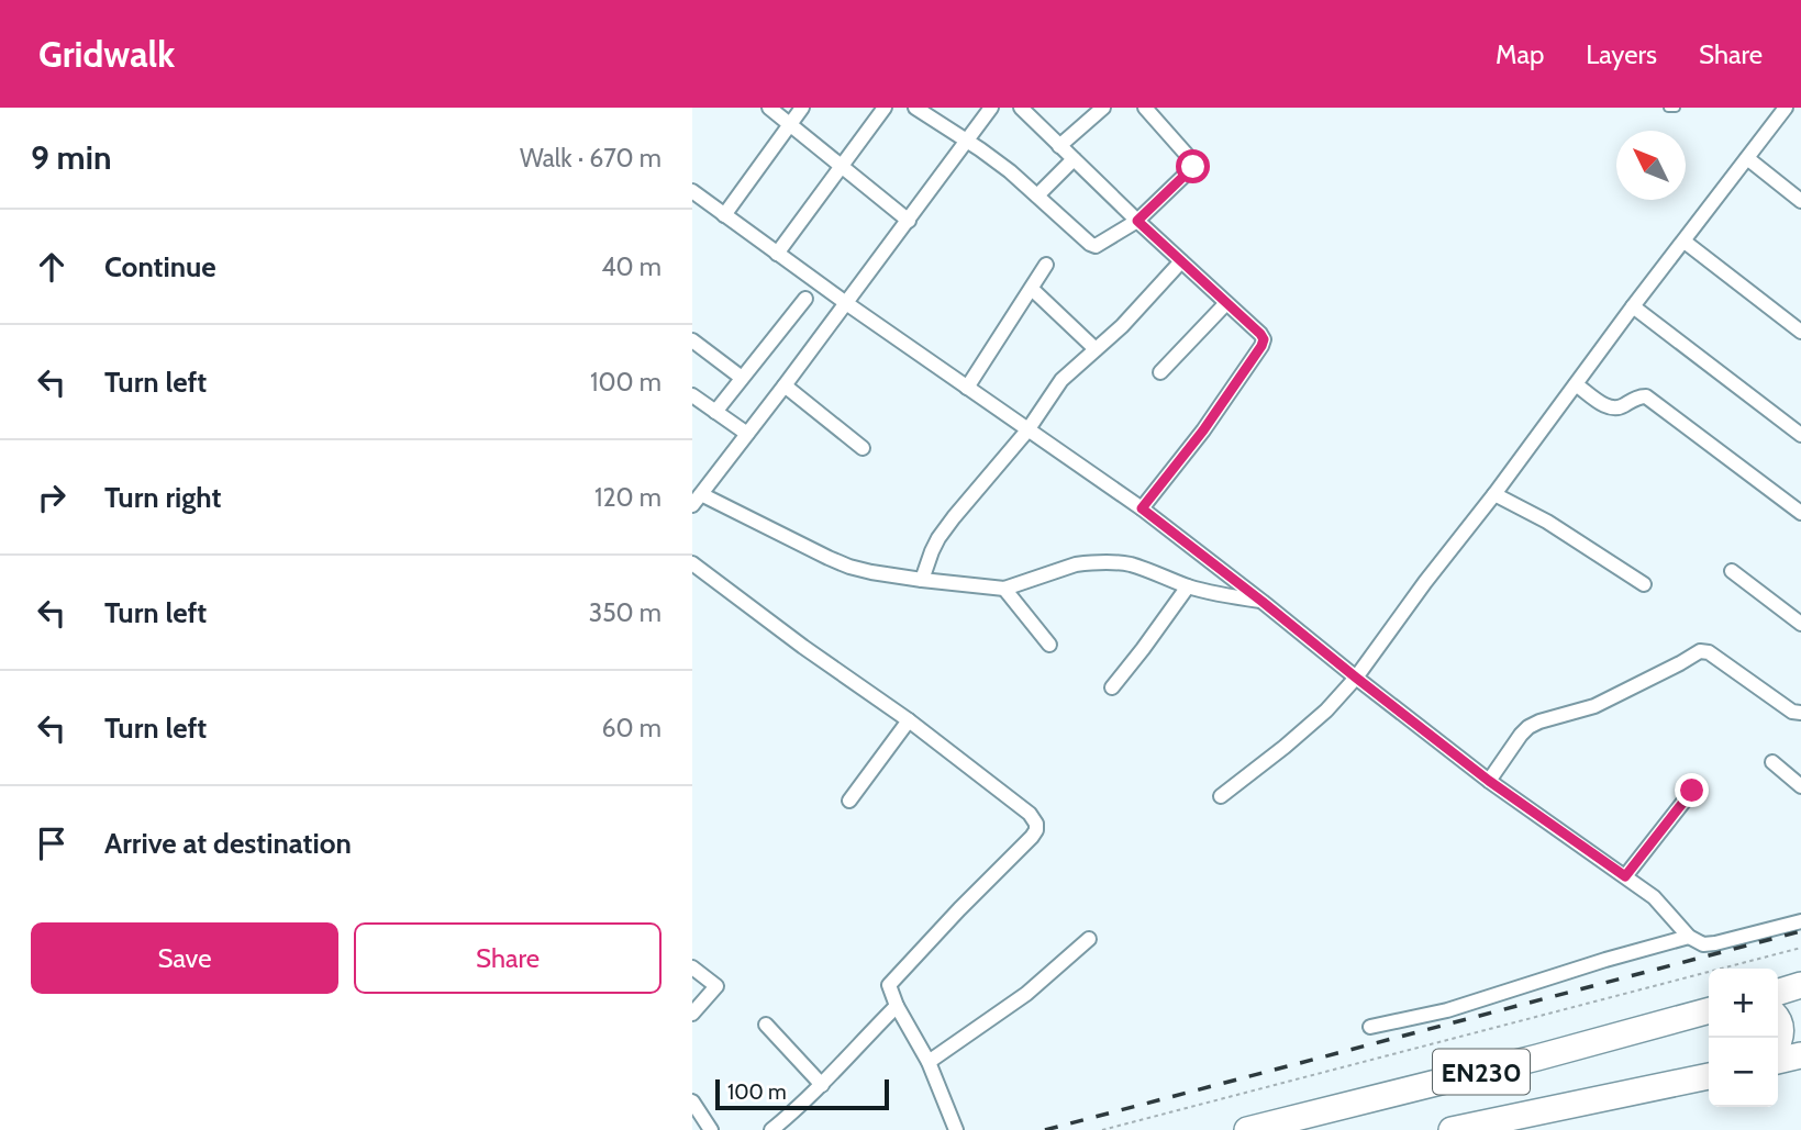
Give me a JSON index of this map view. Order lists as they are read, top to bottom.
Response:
{
  "streets": {
    "highway": ["EN230"]
  },
  "scale_bar": "100 m",
  "north": "top left",
  "page": {
    "header": "Gridwalk",
    "nav": ["Map", "Layers", "Share"],
    "heading": ["9 min", "Walk · 670 m"],
    "list": [
      ["Continue", "40 m"],
      ["Turn left", "100 m"],
      ["Turn right", "120 m"],
      ["Turn left", "350 m"],
      ["Turn left", "60 m"],
      "Arrive at destination"
    ],
    "buttons": ["Save", "Share"],
    "map_buttons": ["+", "−"],
    "scale": "100 m"
  }
}
